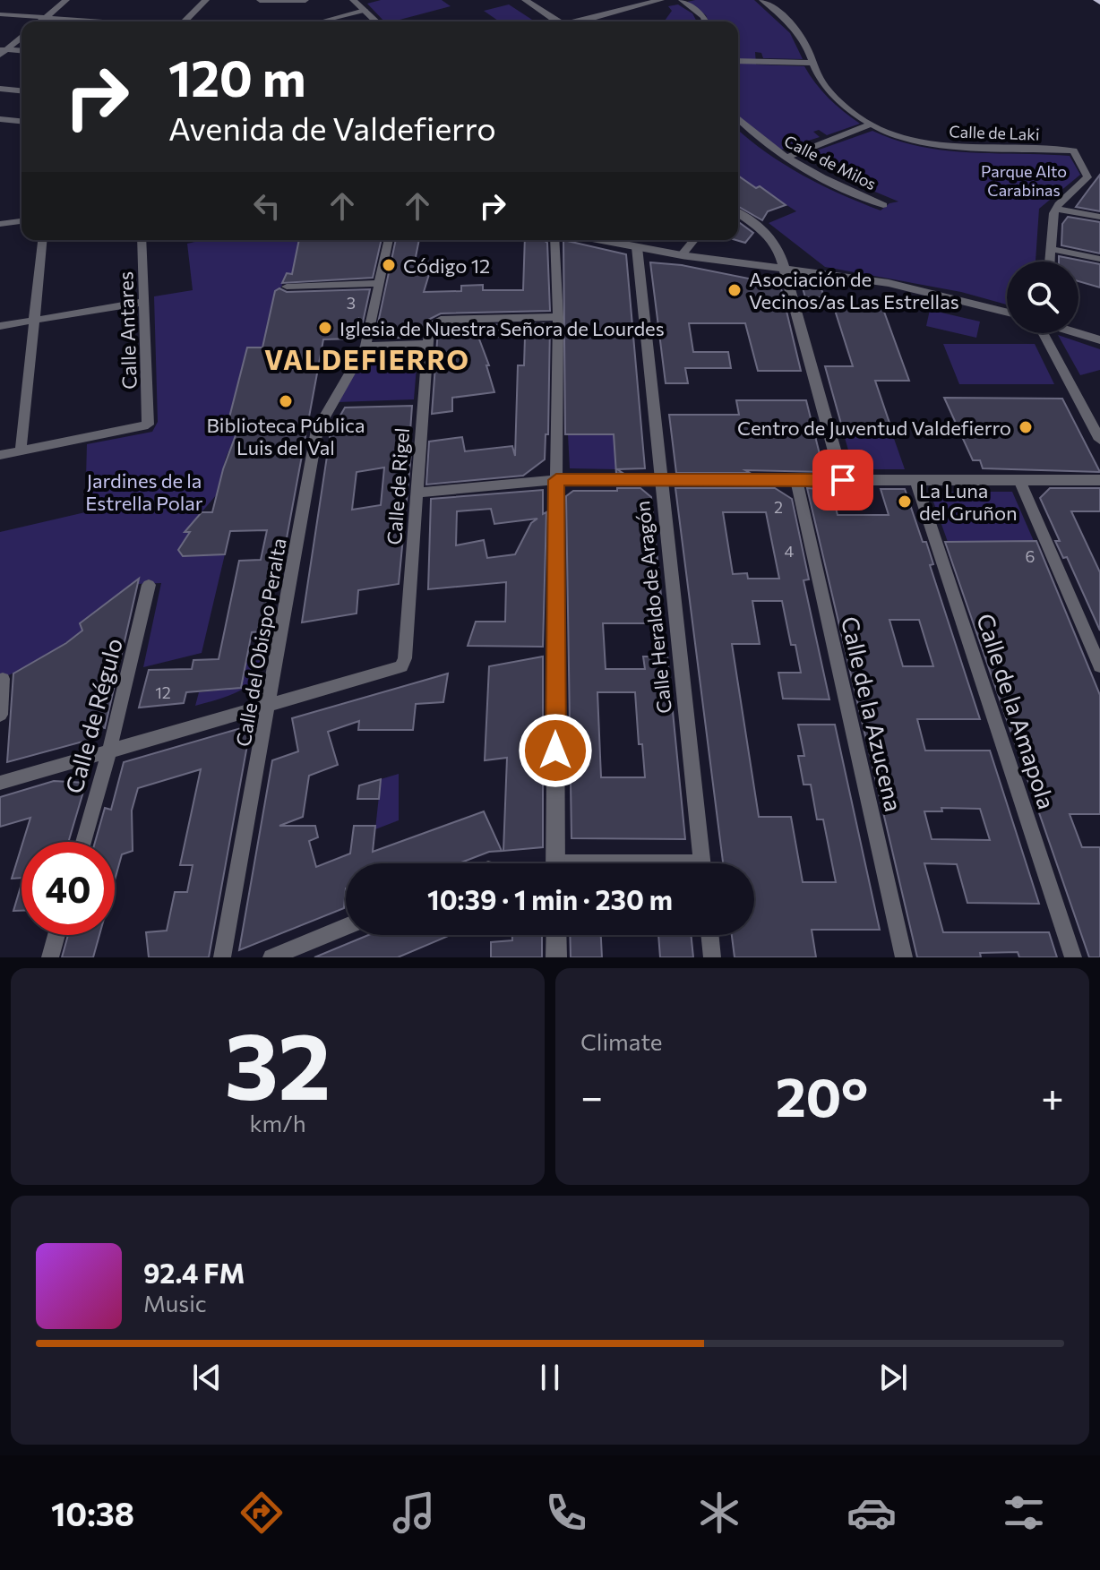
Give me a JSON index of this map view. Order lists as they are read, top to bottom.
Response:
{
  "streets": {
    "street": [
      "Calle de Laki",
      "Calle de Milos",
      "Calle Antares",
      "Calle de Rigel",
      "Calle Heraldo de Aragón",
      "Calle del Obispo Peralta",
      "Calle de la Amapola",
      "Calle de la Azucena",
      "Calle de Régulo"
    ]
  },
  "crossings": [
    ["Calle de Rigel", "Calle del Obispo Peralta"]
  ],
  "districts": ["VALDEFIERRO"],
  "parks": ["Parque Alto Carabinas", "Jardines de la Estrella Polar"],
  "places": [
    "Código 12",
    "Asociación de Vecinos/as Las Estrellas",
    "Iglesia de Nuestra Señora de Lourdes",
    "Biblioteca Pública Luis del Val",
    "Centro de Juventud Valdefierro",
    "La Luna del Gruñon"
  ],
  "house_numbers": [
    "3",
    "2",
    "4",
    "6",
    "12"
  ],
  "page": {
    "turn": ["120 m", "Avenida de Valdefierro"],
    "limit": "40",
    "trip": "10:39 · 1 min · 230 m",
    "tile": [
      ["32", "km/h"],
      "Climate"
    ],
    "heat": ["−", "20°", "+"],
    "song": ["92.4 FM", "Music"],
    "tabs": "10:38"
  }
}
